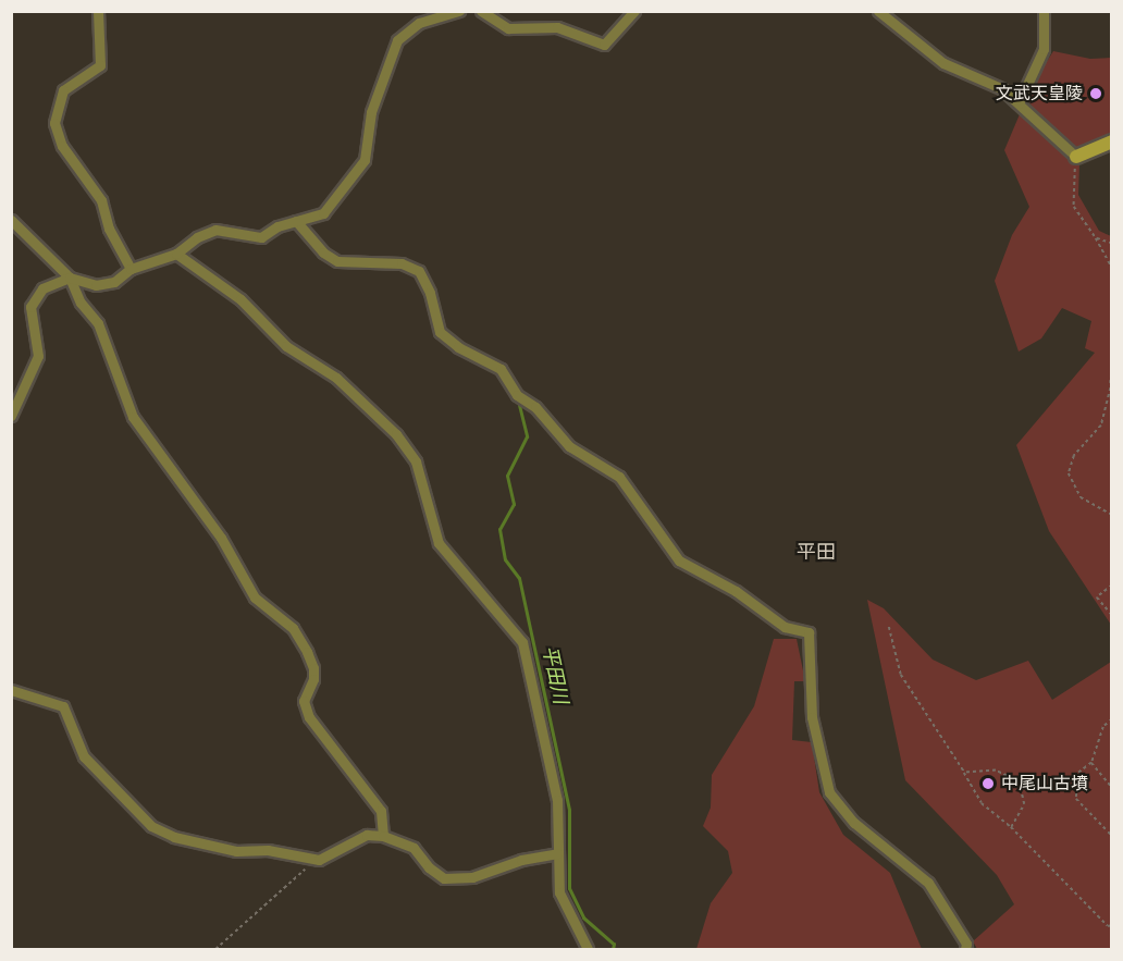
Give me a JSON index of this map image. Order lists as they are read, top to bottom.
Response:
{
  "districts": ["平田"],
  "water": ["平田川"],
  "places": ["文武天皇陵", "中尾山古墳"]
}
